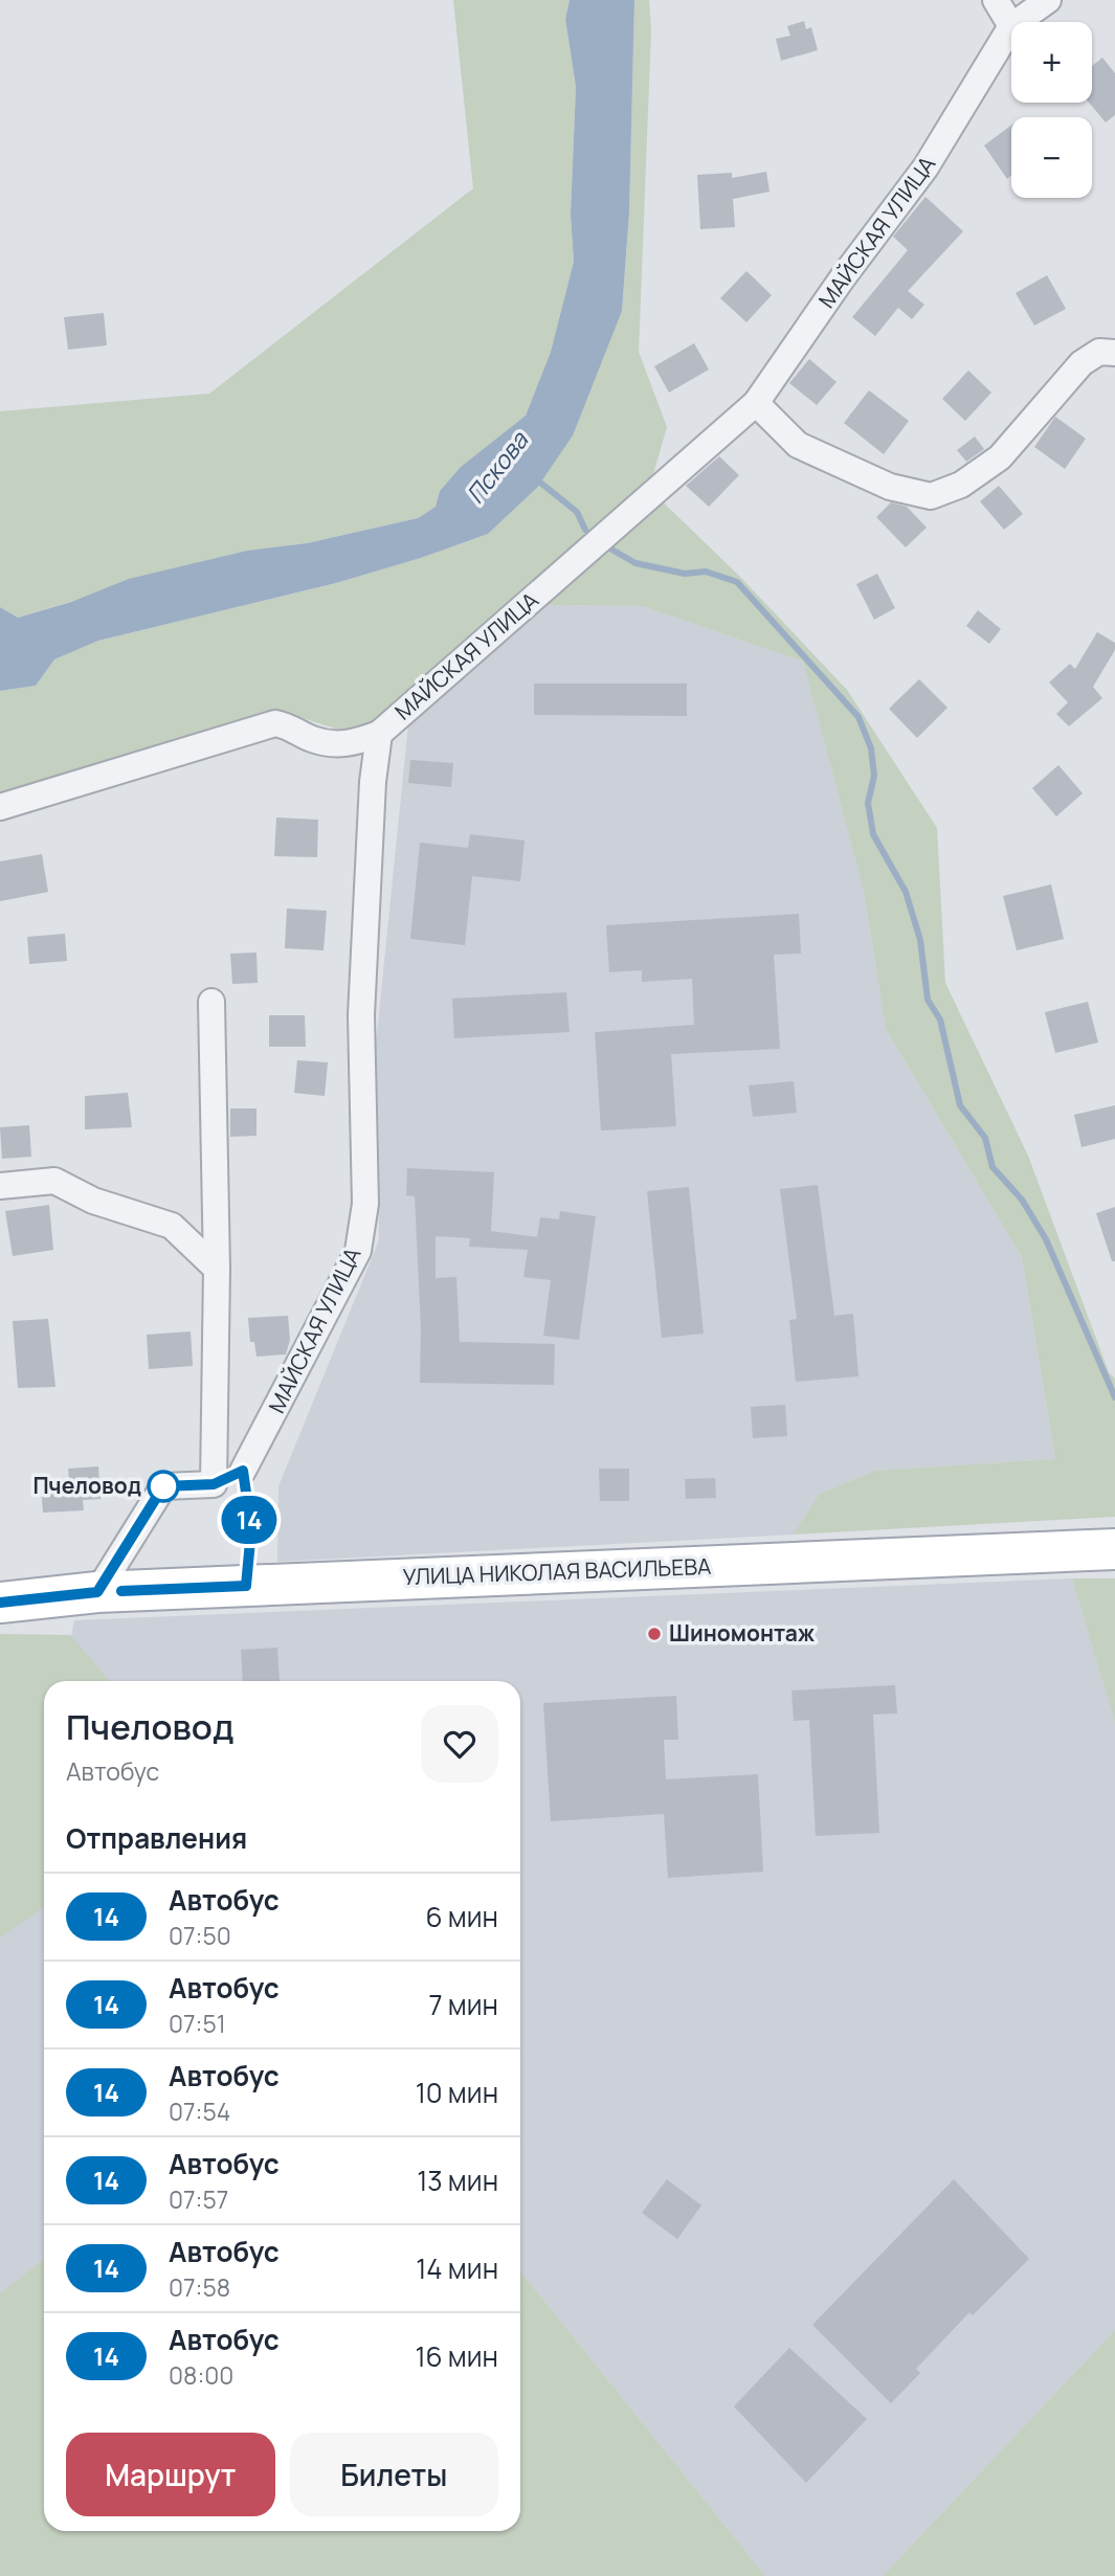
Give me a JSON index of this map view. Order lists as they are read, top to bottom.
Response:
{
  "streets": {
    "main road": ["УЛИЦА НИКОЛАЯ ВАСИЛЬЕВА"],
    "street": ["МАЙСКАЯ УЛИЦА"]
  },
  "water": ["Пскова"],
  "places": ["Пчеловод", "Шиномонтаж"],
  "lines": ["bus line 14"],
  "page": {
    "on_map": "14",
    "map_buttons": ["+", "−"],
    "heading": [
      ["Пчеловод", "Автобус"],
      "Отправления"
    ],
    "list": [
      {
        "mark": "14",
        "name": "Автобус",
        "note": "07:50",
        "value": "6 мин"
      },
      {
        "mark": "14",
        "name": "Автобус",
        "note": "07:51",
        "value": "7 мин"
      },
      {
        "mark": "14",
        "name": "Автобус",
        "note": "07:54",
        "value": "10 мин"
      },
      {
        "mark": "14",
        "name": "Автобус",
        "note": "07:57",
        "value": "13 мин"
      },
      {
        "mark": "14",
        "name": "Автобус",
        "note": "07:58",
        "value": "14 мин"
      },
      {
        "mark": "14",
        "name": "Автобус",
        "note": "08:00",
        "value": "16 мин"
      }
    ],
    "buttons": ["Маршрут", "Билеты"]
  }
}
